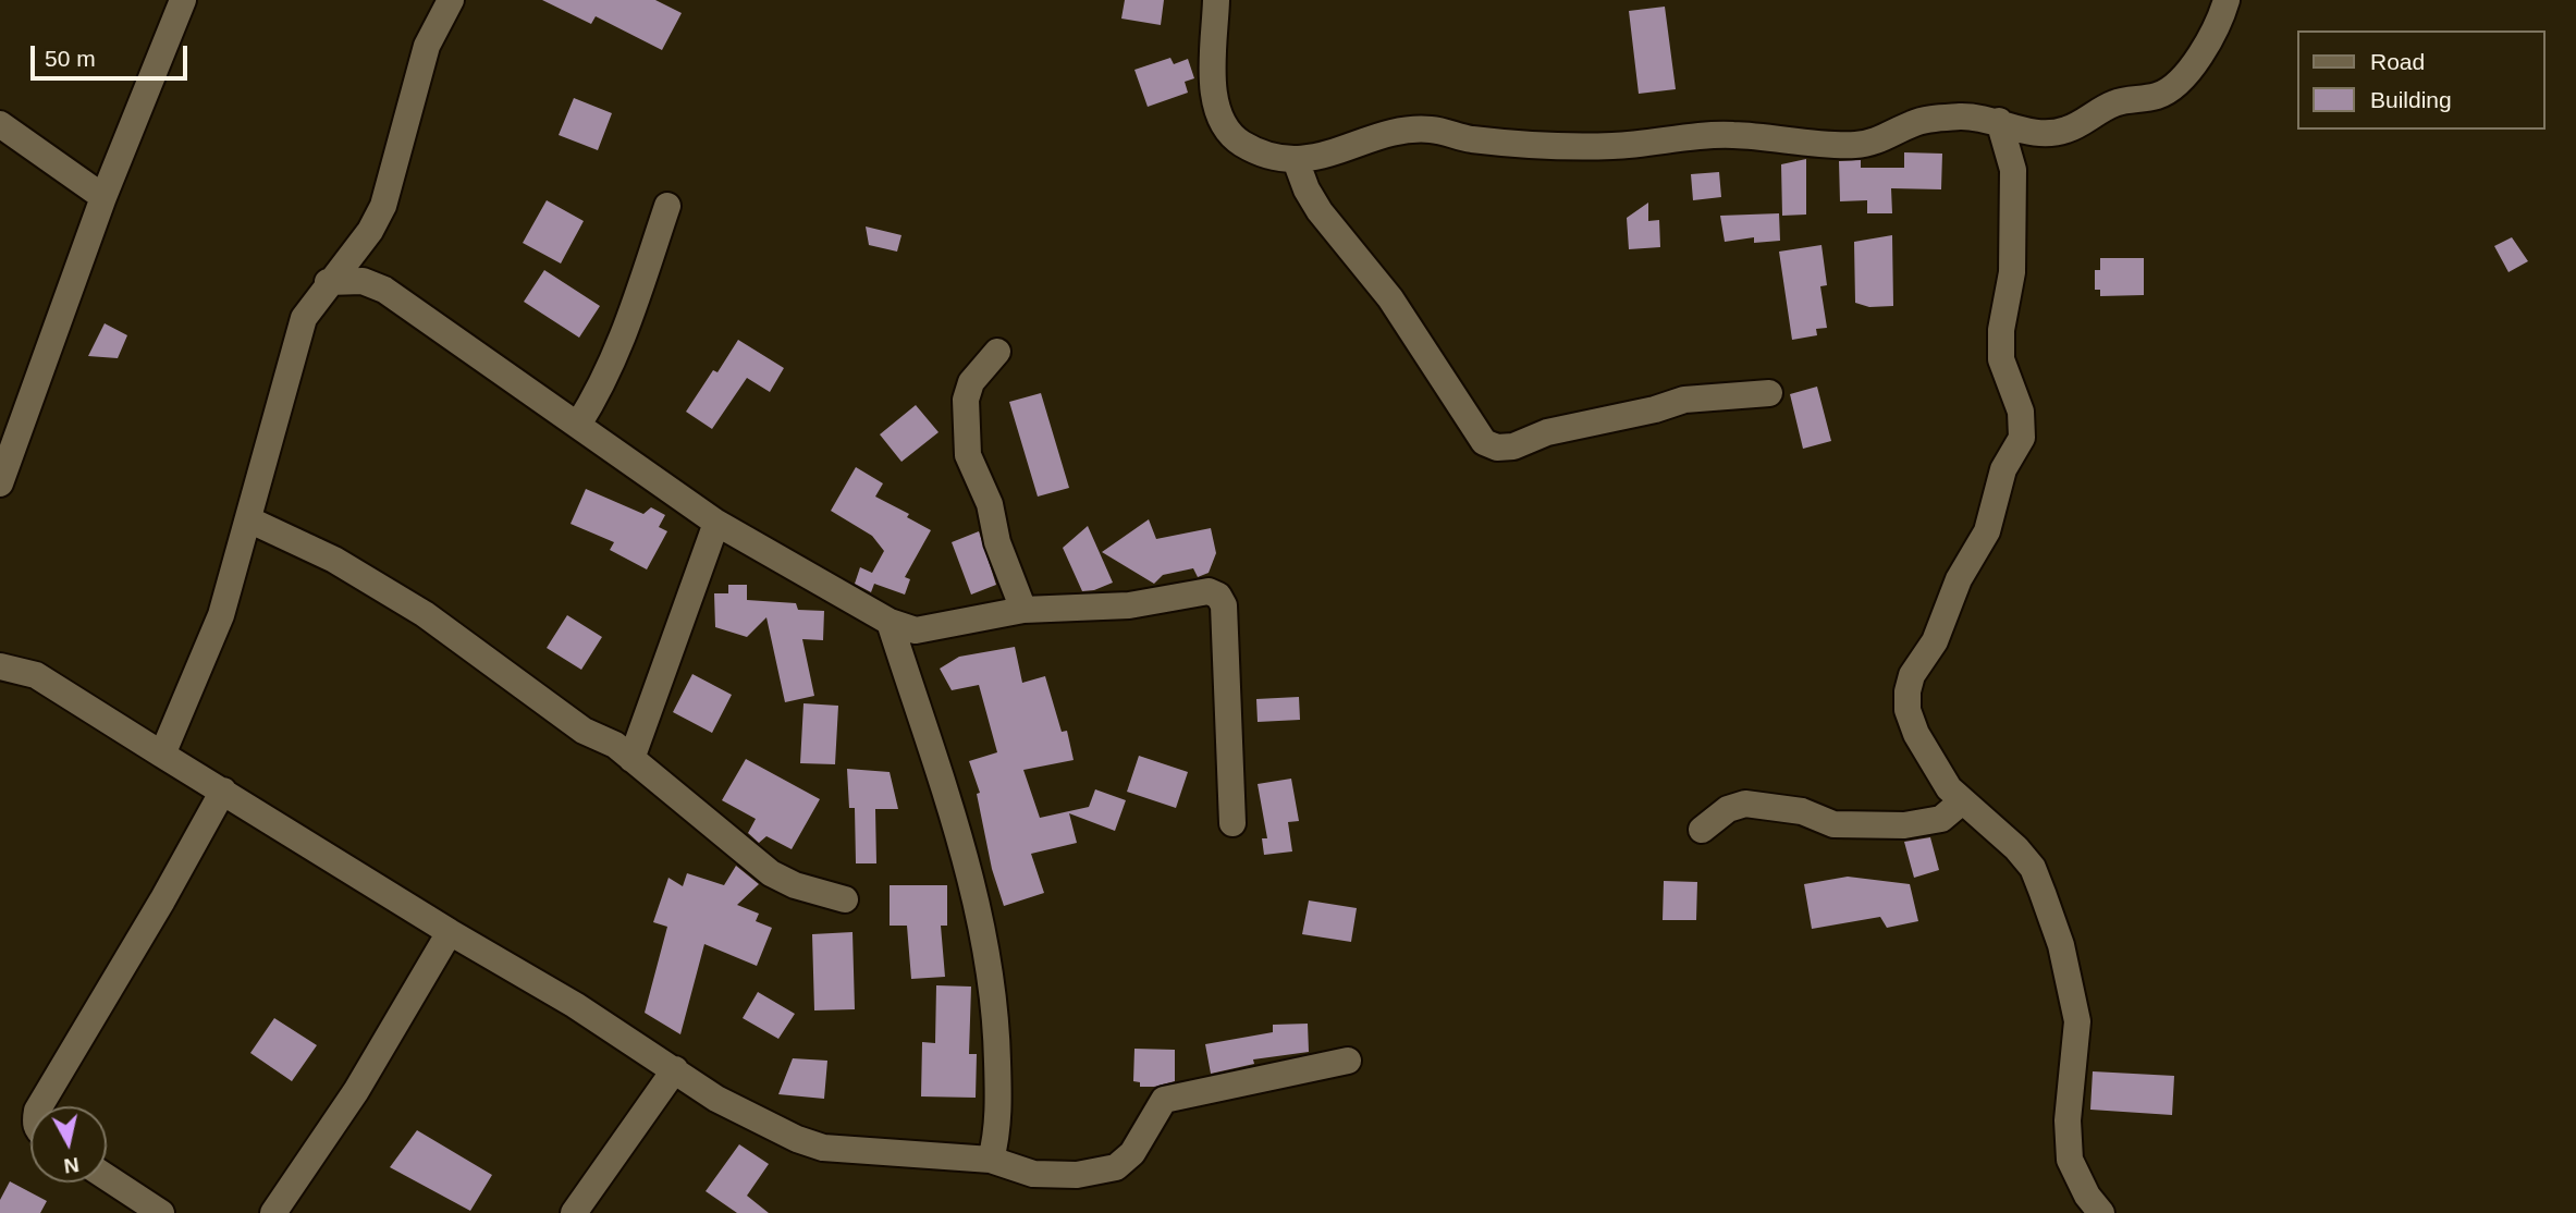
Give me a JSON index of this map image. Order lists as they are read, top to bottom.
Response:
{
  "legend": ["Road", "Building"],
  "scale_bar": "50 m",
  "north": "bottom"
}
